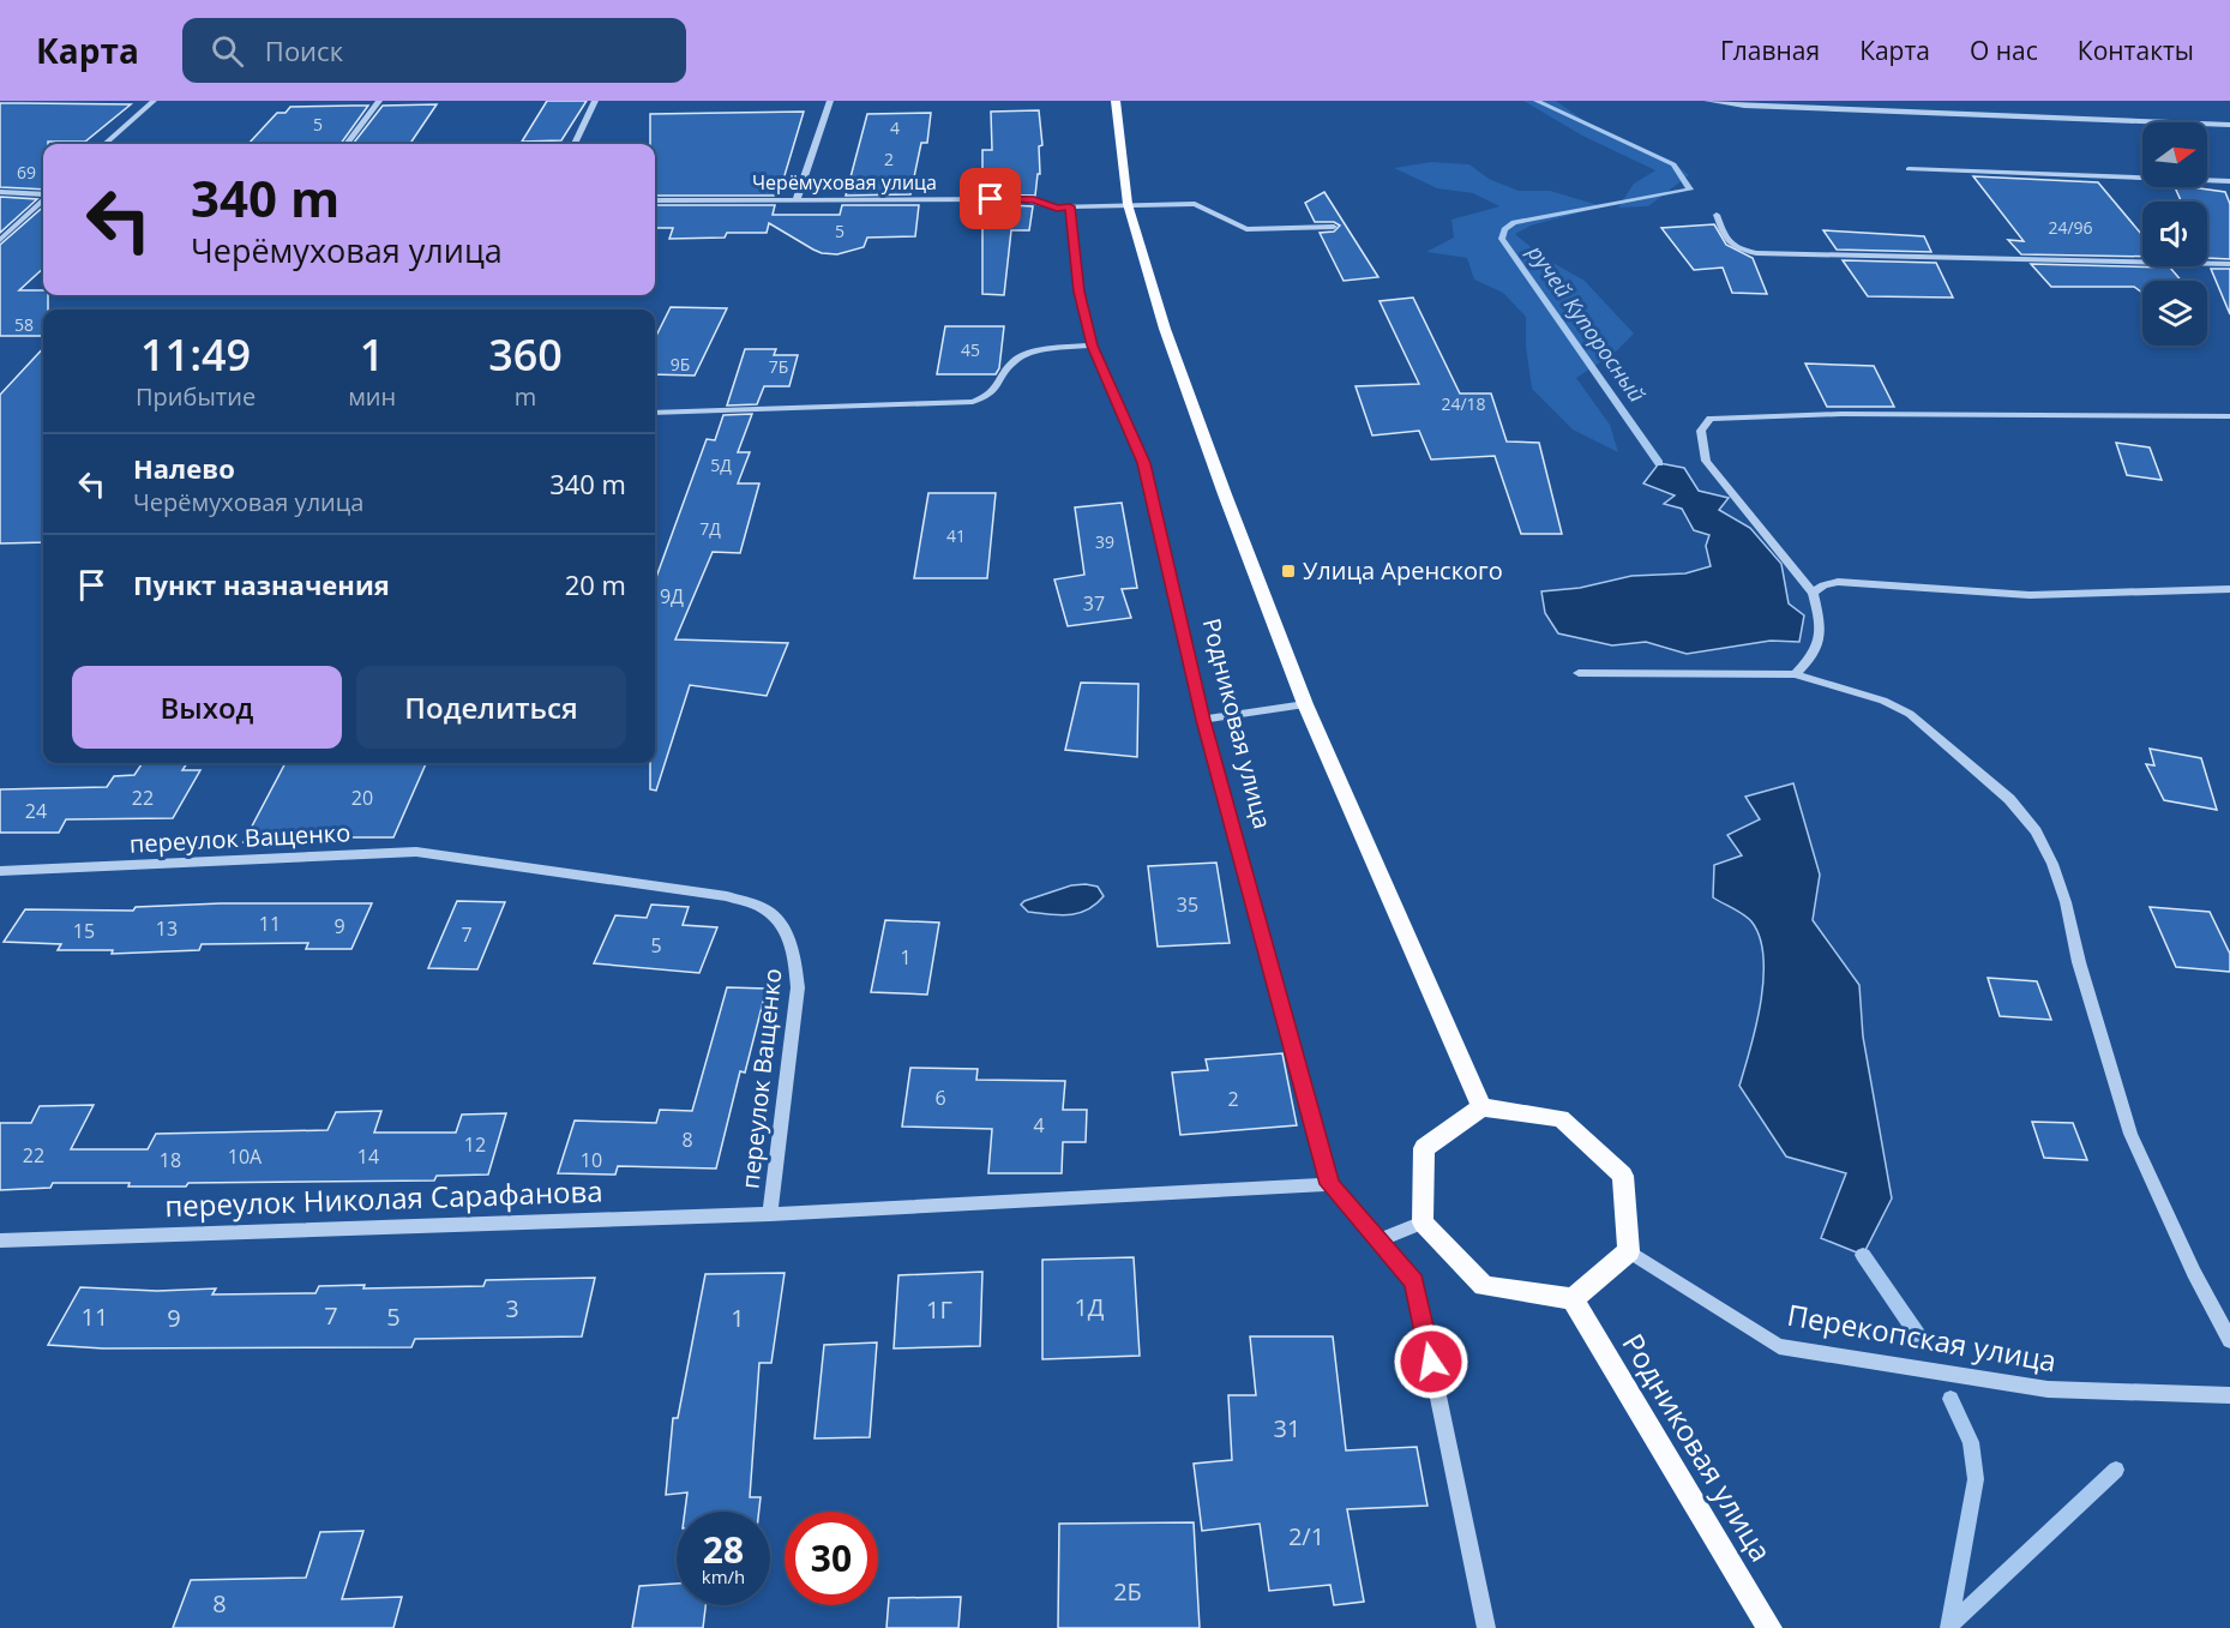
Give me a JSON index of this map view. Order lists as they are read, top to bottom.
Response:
{
  "streets": {
    "main road": ["Родниковая улица"],
    "street": [
      "Черёмуховая улица",
      "переулок Ващенко",
      "переулок Николая Сарафанова",
      "Перекопская улица"
    ]
  },
  "crossings": [
    ["Черёмуховая улица", "Родниковая улица"],
    ["Родниковая улица", "переулок Ващенко"],
    ["Родниковая улица", "Перекопская улица"],
    ["переулок Ващенко", "переулок Николая Сарафанова"]
  ],
  "water": ["ручей Купоросный"],
  "places": {
    "transit": ["Улица Аренского"]
  },
  "house_numbers": [
    "5",
    "4",
    "2",
    "69",
    "24/96",
    "5",
    "58",
    "45",
    "9Б",
    "7Б",
    "24/18",
    "5Д",
    "7Д",
    "41",
    "39",
    "9Д",
    "37",
    "22",
    "20",
    "24",
    "35",
    "11",
    "9",
    "13",
    "15",
    "7",
    "5",
    "1",
    "6",
    "2",
    "4",
    "8",
    "12",
    "22",
    "10А",
    "14",
    "18",
    "10",
    "1Д",
    "3",
    "1Г",
    "7",
    "11",
    "5",
    "9",
    "1",
    "31",
    "2/1",
    "2Б",
    "8"
  ],
  "north": "right",
  "page": {
    "header": "Карта",
    "search": "Поиск",
    "nav": [
      "Главная",
      "Карта",
      "О нас",
      "Контакты"
    ],
    "turn": ["340 m", "Черёмуховая улица"],
    "eta": [
      "11:49",
      "Прибытие",
      "1",
      "мин",
      "360",
      "m"
    ],
    "list": [
      {
        "name": "Налево",
        "note": "Черёмуховая улица",
        "value": "340 m"
      },
      {
        "name": "Пункт назначения",
        "value": "20 m"
      }
    ],
    "buttons": ["Выход", "Поделиться"],
    "speed": "28 km/h",
    "limit": "30"
  }
}
